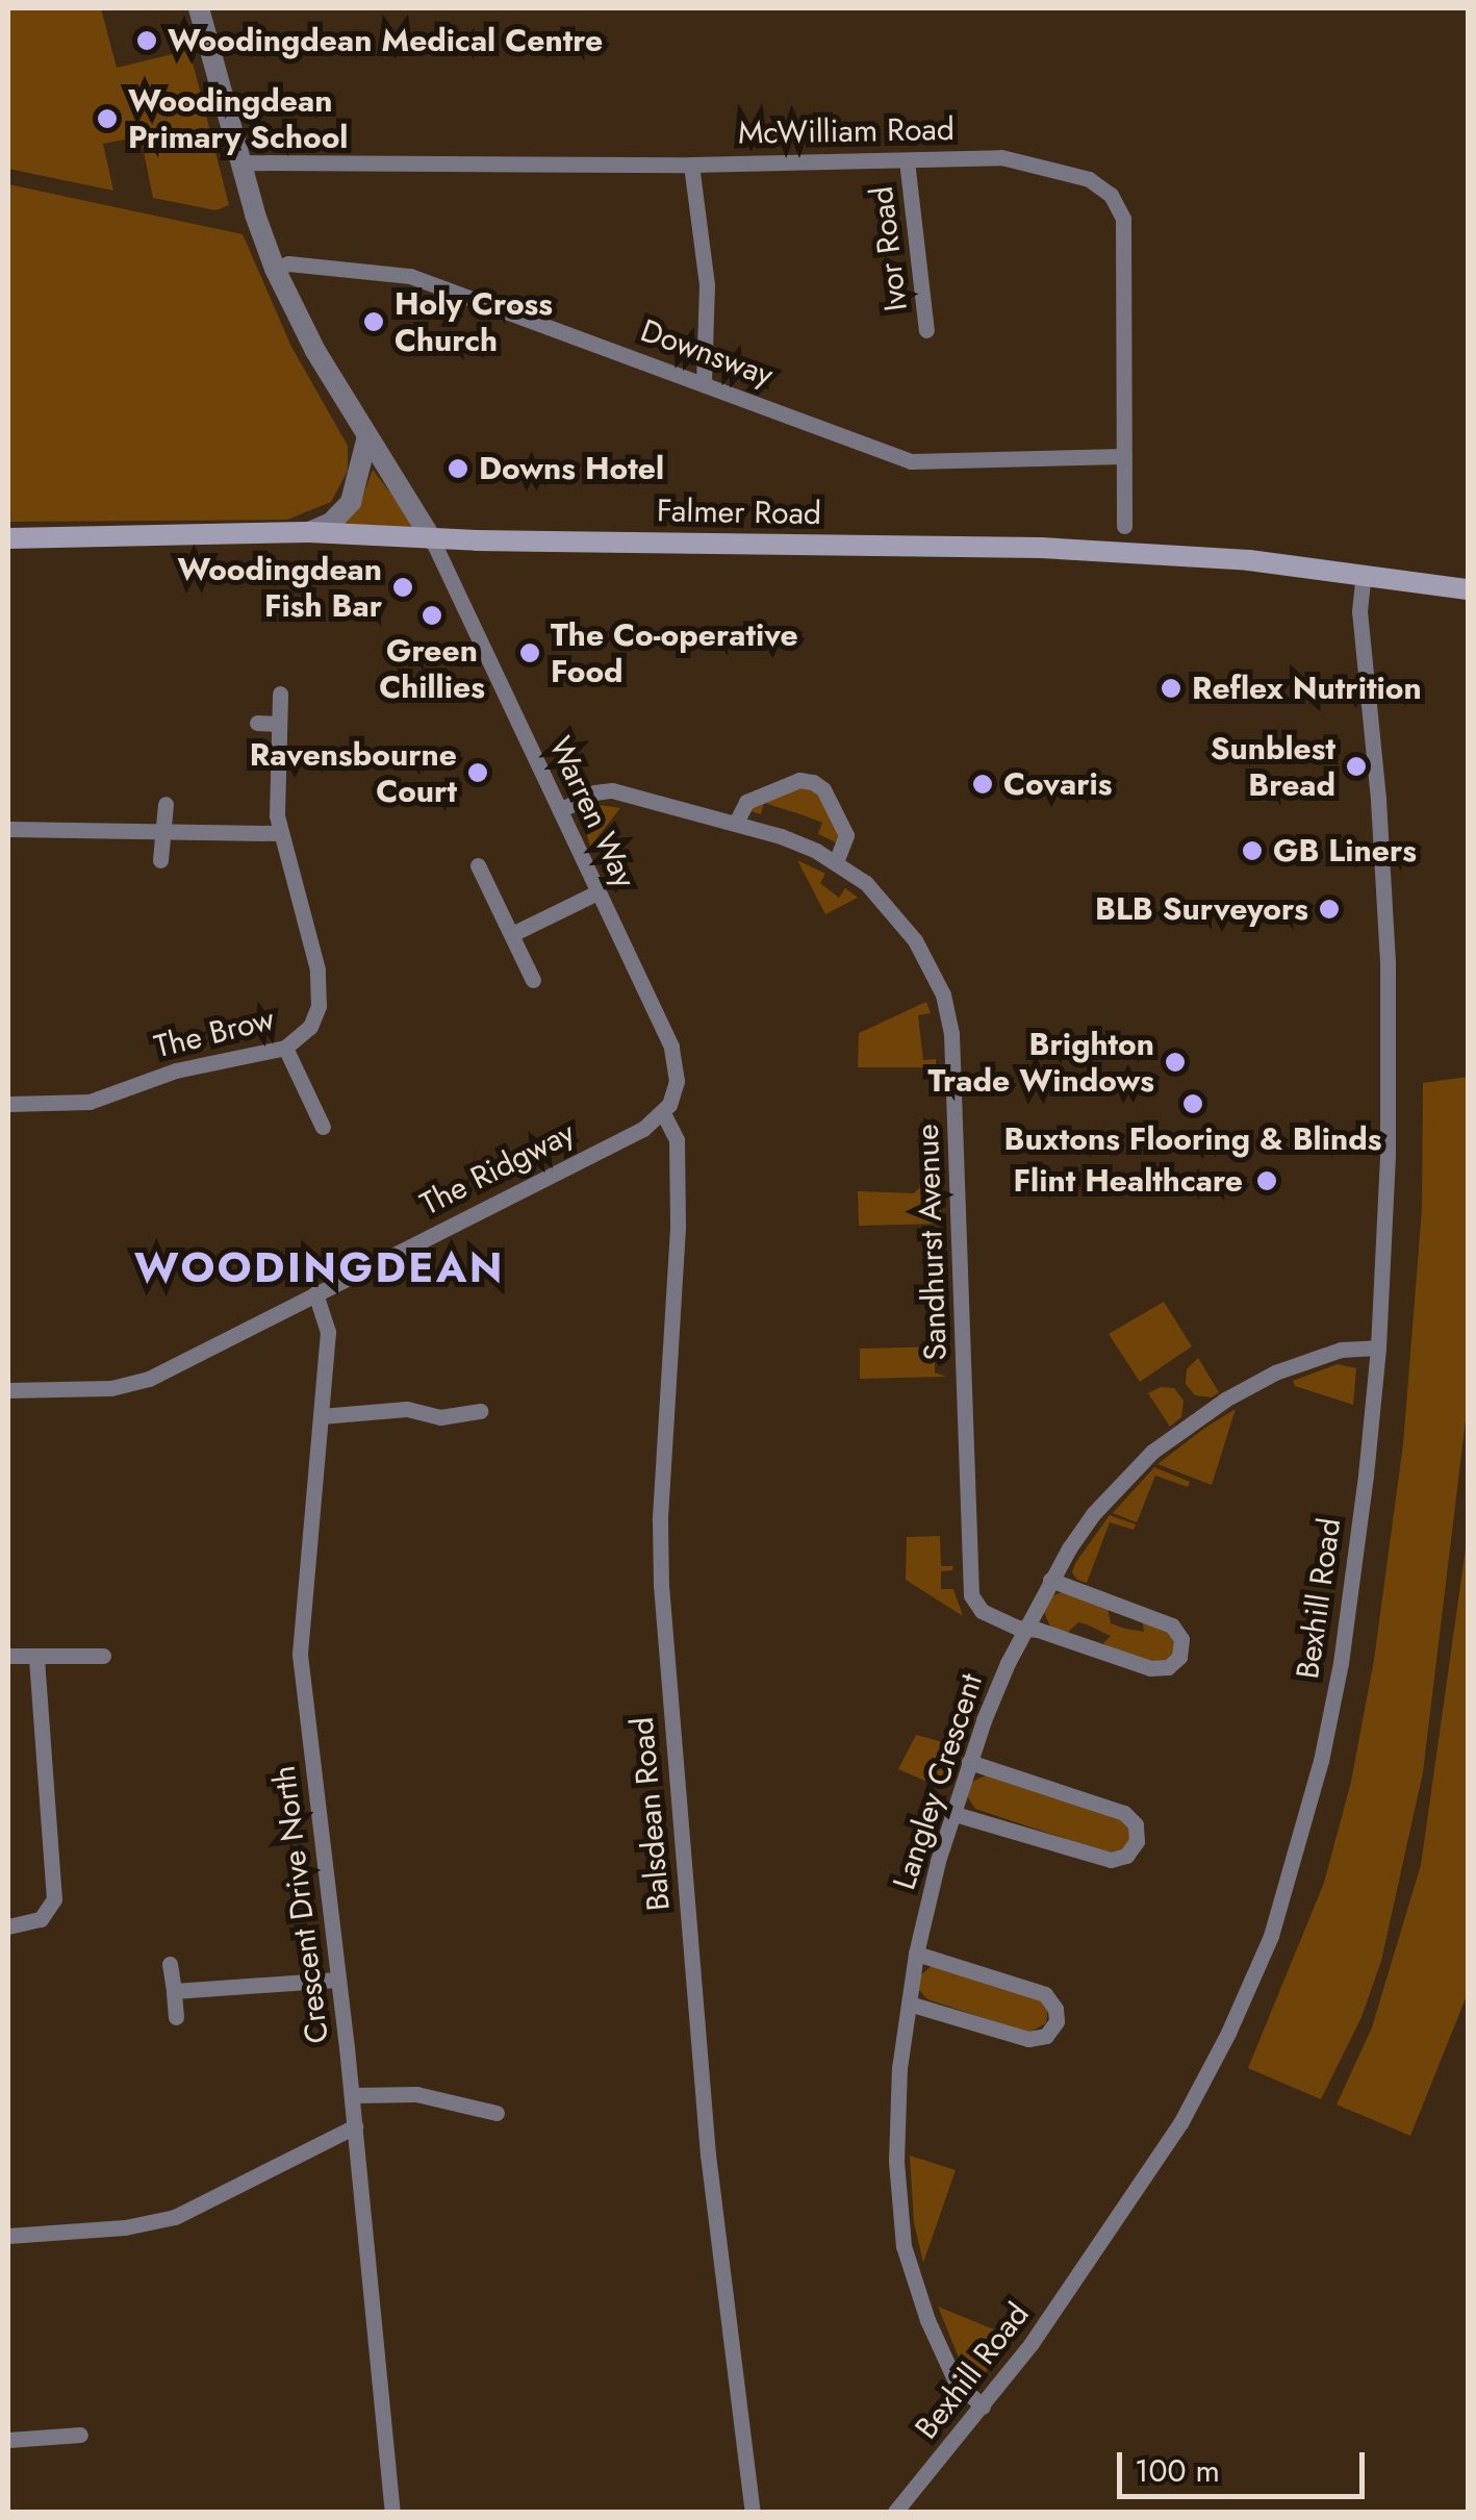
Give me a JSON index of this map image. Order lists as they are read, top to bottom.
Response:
{
  "streets": {
    "main road": ["Falmer Road"],
    "street": [
      "McWilliam Road",
      "Ivor Road",
      "Downsway",
      "Warren Way",
      "The Brow",
      "The Ridgway",
      "Sandhurst Avenue",
      "Bexhill Road",
      "Langley Crescent",
      "Balsdean Road",
      "Crescent Drive North"
    ]
  },
  "crossings": [
    ["McWilliam Road", "Ivor Road"],
    ["McWilliam Road", "Downsway"],
    ["Falmer Road", "Warren Way"],
    ["Falmer Road", "Bexhill Road"],
    ["Warren Way", "The Ridgway"],
    ["Warren Way", "Sandhurst Avenue"],
    ["Warren Way", "Balsdean Road"],
    ["The Ridgway", "Balsdean Road"],
    ["The Ridgway", "Crescent Drive North"],
    ["Sandhurst Avenue", "Langley Crescent"],
    ["Bexhill Road", "Langley Crescent"]
  ],
  "districts": ["WOODINGDEAN"],
  "places": [
    "Woodingdean Medical Centre",
    "Woodingdean Primary School",
    "Holy Cross Church",
    "Downs Hotel",
    "Woodingdean Fish Bar",
    "Green Chillies",
    "The Co-operative Food",
    "Reflex Nutrition",
    "Sunblest Bread",
    "Ravensbourne Court",
    "Covaris",
    "GB Liners",
    "BLB Surveyors",
    "Brighton Trade Windows",
    "Buxtons Flooring & Blinds",
    "Flint Healthcare"
  ],
  "scale_bar": "100 m"
}
